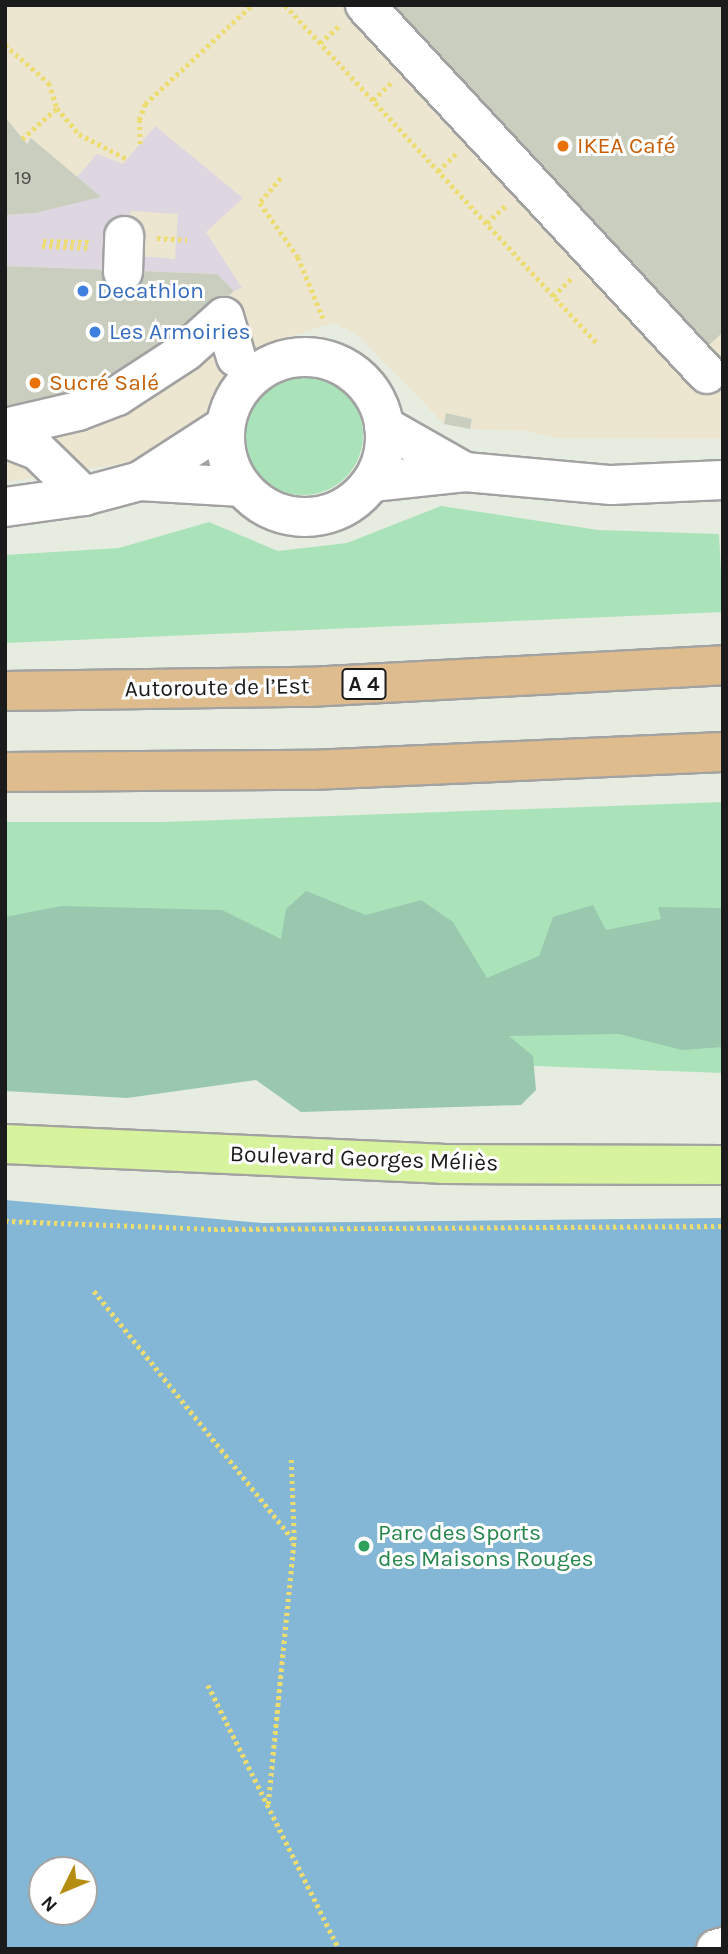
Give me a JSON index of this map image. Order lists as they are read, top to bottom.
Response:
{
  "streets": {
    "highway": ["A 4", "Autoroute de l’Est"],
    "main road": ["Boulevard Georges Méliès"]
  },
  "places": [
    "IKEA Café",
    "Decathlon",
    "Les Armoiries",
    "Sucré Salé",
    "Parc des Sports des Maisons Rouges"
  ],
  "house_numbers": ["19"],
  "north": "bottom left"
}
